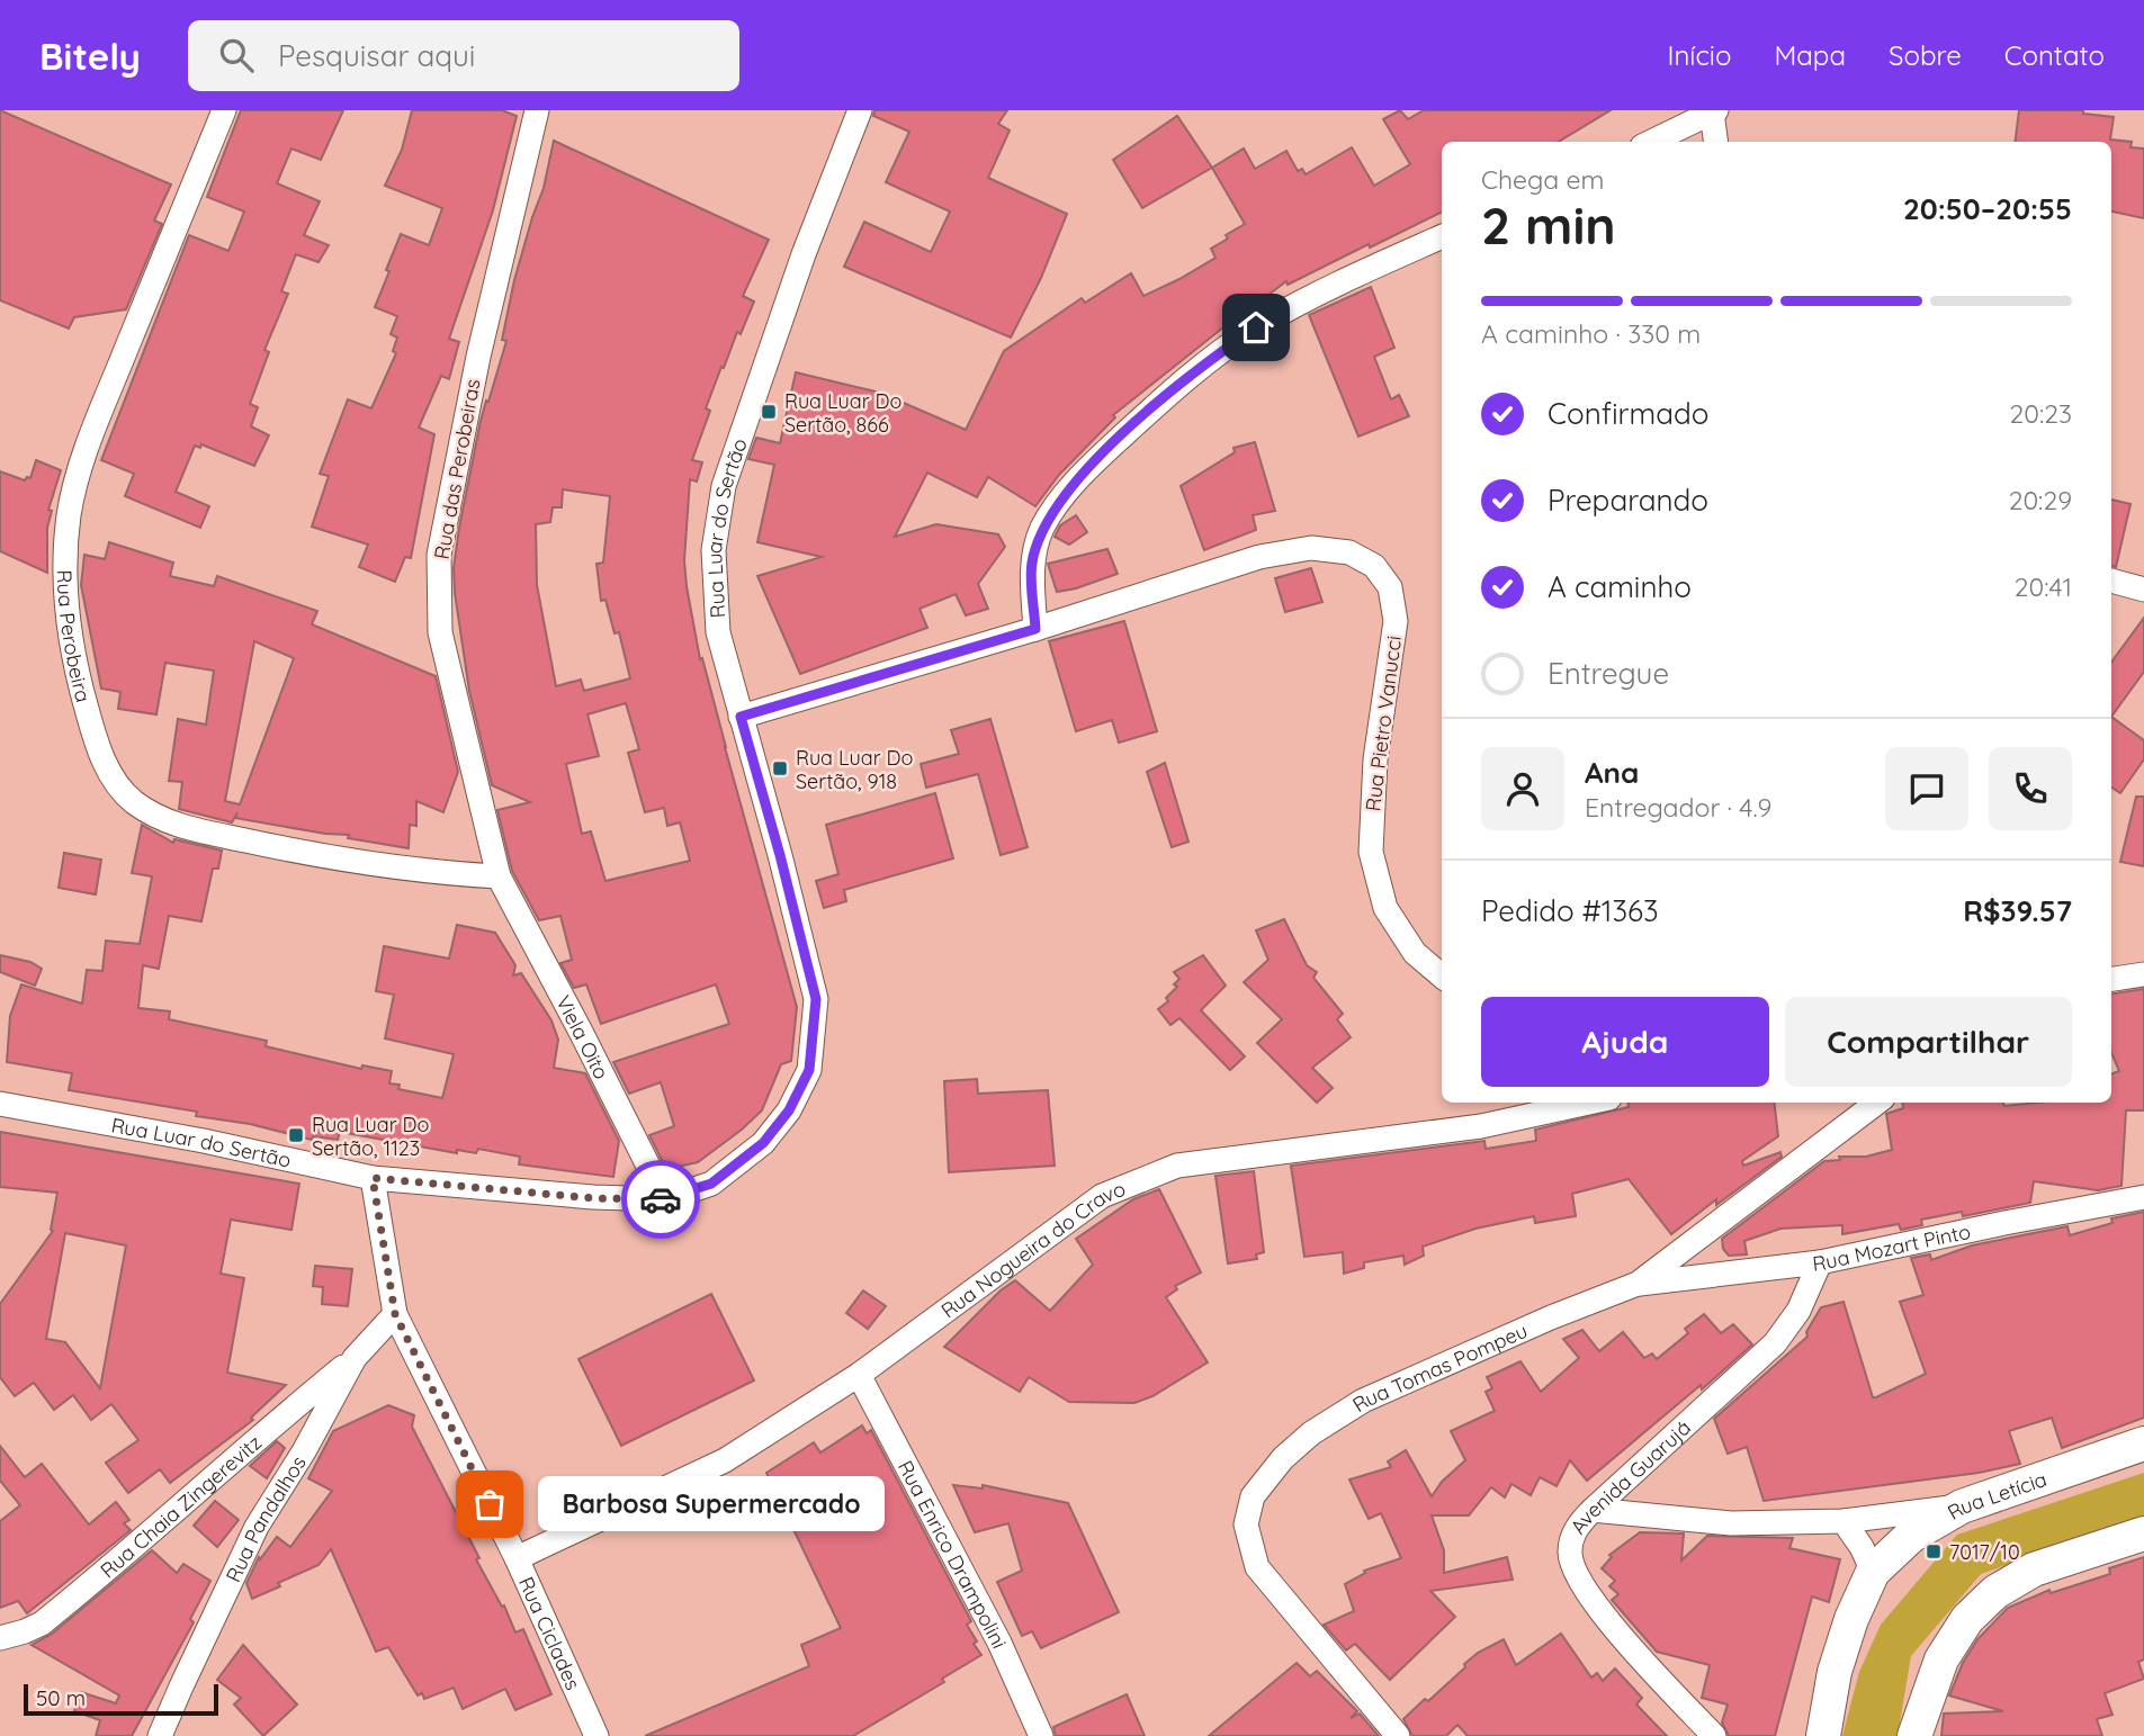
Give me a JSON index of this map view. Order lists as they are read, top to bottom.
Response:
{
  "streets": {
    "street": [
      "Rua das Perobeiras",
      "Rua Luar do Sertão",
      "Rua Perobeira",
      "Rua Pietro Vanucci",
      "Viela Oito",
      "Rua Mozart Pinto",
      "Rua Nogueira do Cravo",
      "Rua Tomas Pompeu",
      "Avenida Guarujá",
      "Rua Letícia",
      "Rua Chaia Zingerevitz",
      "Rua Pandalhos",
      "Rua Enrico Drampolini",
      "Rua Ciclades"
    ]
  },
  "crossings": [
    ["Rua das Perobeiras", "Rua Perobeira"],
    ["Rua das Perobeiras", "Viela Oito"],
    ["Rua Luar do Sertão", "Rua Pietro Vanucci"],
    ["Rua Luar do Sertão", "Viela Oito"],
    ["Rua Luar do Sertão", "Rua Ciclades"],
    ["Rua Perobeira", "Viela Oito"],
    ["Rua Mozart Pinto", "Rua Tomas Pompeu"],
    ["Rua Mozart Pinto", "Avenida Guarujá"],
    ["Rua Nogueira do Cravo", "Rua Enrico Drampolini"],
    ["Rua Nogueira do Cravo", "Rua Ciclades"],
    ["Avenida Guarujá", "Rua Letícia"],
    ["Rua Chaia Zingerevitz", "Rua Pandalhos"],
    ["Rua Pandalhos", "Rua Ciclades"]
  ],
  "places": {
    "transit": [
      "Rua Luar Do Sertão, 866",
      "Rua Luar Do Sertão, 918",
      "Rua Luar Do Sertão, 1123",
      "7017/10"
    ],
    "other": ["Barbosa Supermercado"]
  },
  "scale_bar": "50 m",
  "page": {
    "header": "Bitely",
    "search": "Pesquisar aqui",
    "nav": [
      "Início",
      "Mapa",
      "Sobre",
      "Contato"
    ],
    "heading": ["2 min", "Chega em", "20:50–20:55"],
    "panel": [
      "Ana",
      "Entregador · 4.9",
      "Pedido #1363",
      "R$39.57"
    ],
    "bar": "A caminho · 330 m",
    "list": [
      ["Confirmado", "20:23"],
      ["Preparando", "20:29"],
      ["A caminho", "20:41"],
      "Entregue"
    ],
    "buttons": ["Ajuda", "Compartilhar"],
    "bubble": "Barbosa Supermercado",
    "scale": "50 m"
  }
}
